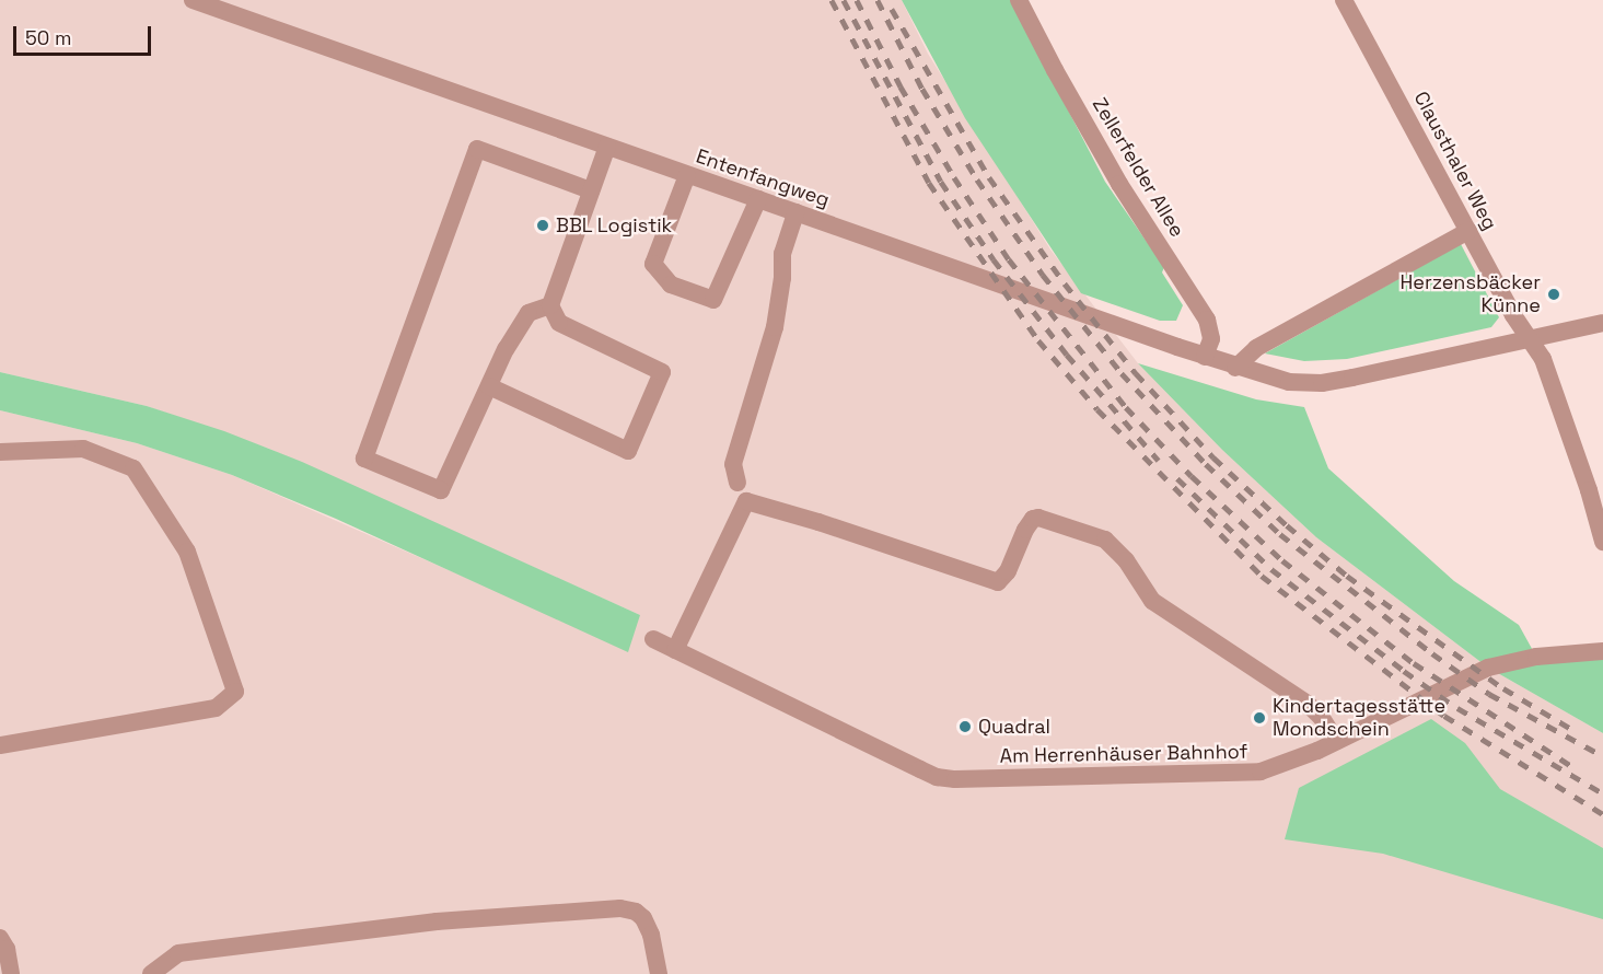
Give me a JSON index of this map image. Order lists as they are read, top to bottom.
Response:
{
  "streets": {
    "street": [
      "Clausthaler Weg",
      "Zellerfelder Allee",
      "Entenfangweg",
      "Am Herrenhäuser Bahnhof"
    ]
  },
  "crossings": [
    ["Clausthaler Weg", "Entenfangweg"],
    ["Zellerfelder Allee", "Entenfangweg"]
  ],
  "places": [
    "BBL Logistik",
    "Herzensbäcker Künne",
    "Kindertagesstätte Mondschein",
    "Quadral"
  ],
  "scale_bar": "50 m"
}
